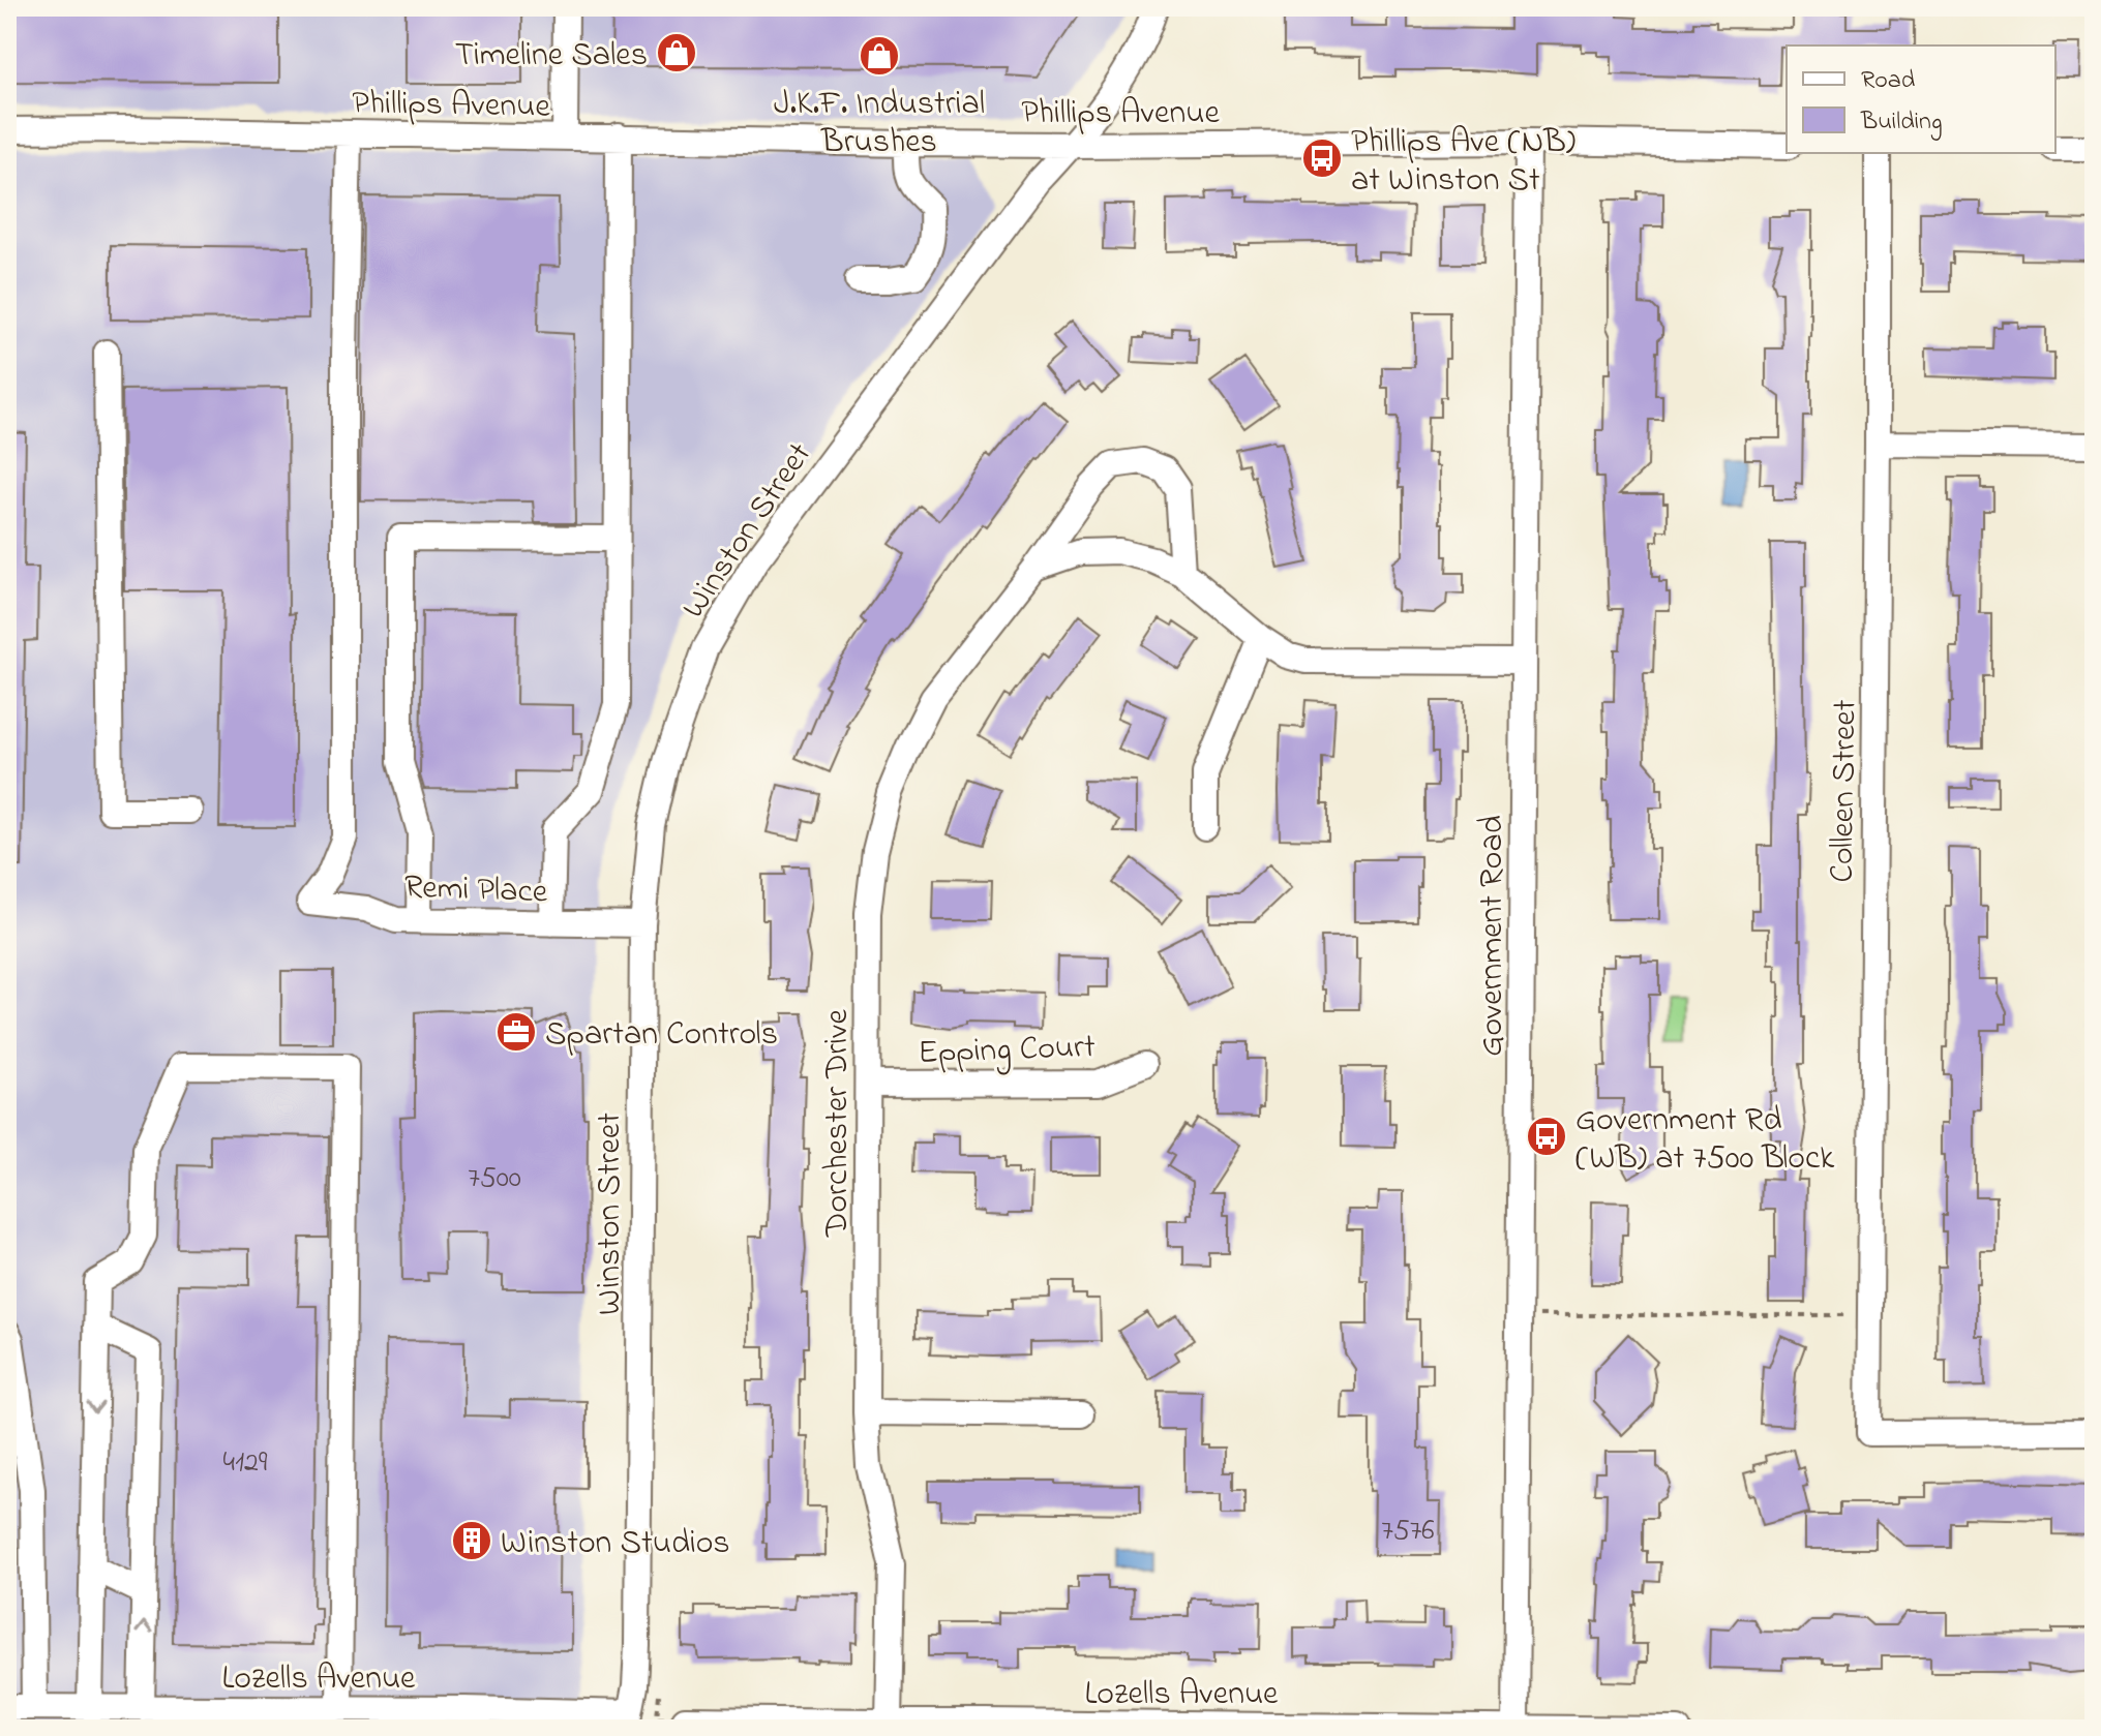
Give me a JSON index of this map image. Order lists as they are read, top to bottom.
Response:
{
  "streets": {
    "street": [
      "Phillips Avenue",
      "Winston Street",
      "Colleen Street",
      "Remi Place",
      "Government Road",
      "Epping Court",
      "Dorchester Drive",
      "Lozells Avenue"
    ]
  },
  "crossings": [
    ["Phillips Avenue", "Winston Street"],
    ["Phillips Avenue", "Remi Place"],
    ["Phillips Avenue", "Government Road"],
    ["Winston Street", "Remi Place"],
    ["Winston Street", "Lozells Avenue"],
    ["Government Road", "Lozells Avenue"],
    ["Epping Court", "Dorchester Drive"],
    ["Dorchester Drive", "Lozells Avenue"]
  ],
  "places": {
    "shop": ["Timeline Sales", "J.K.F. Industrial Brushes"],
    "bus stop": ["Phillips Ave (NB) at Winston St", "Government Rd (WB) at 7500 Block"],
    "office": ["Spartan Controls"],
    "building": ["Winston Studios"]
  },
  "house_numbers": ["7500", "4129", "7576"],
  "legend": ["Road", "Building"]
}
